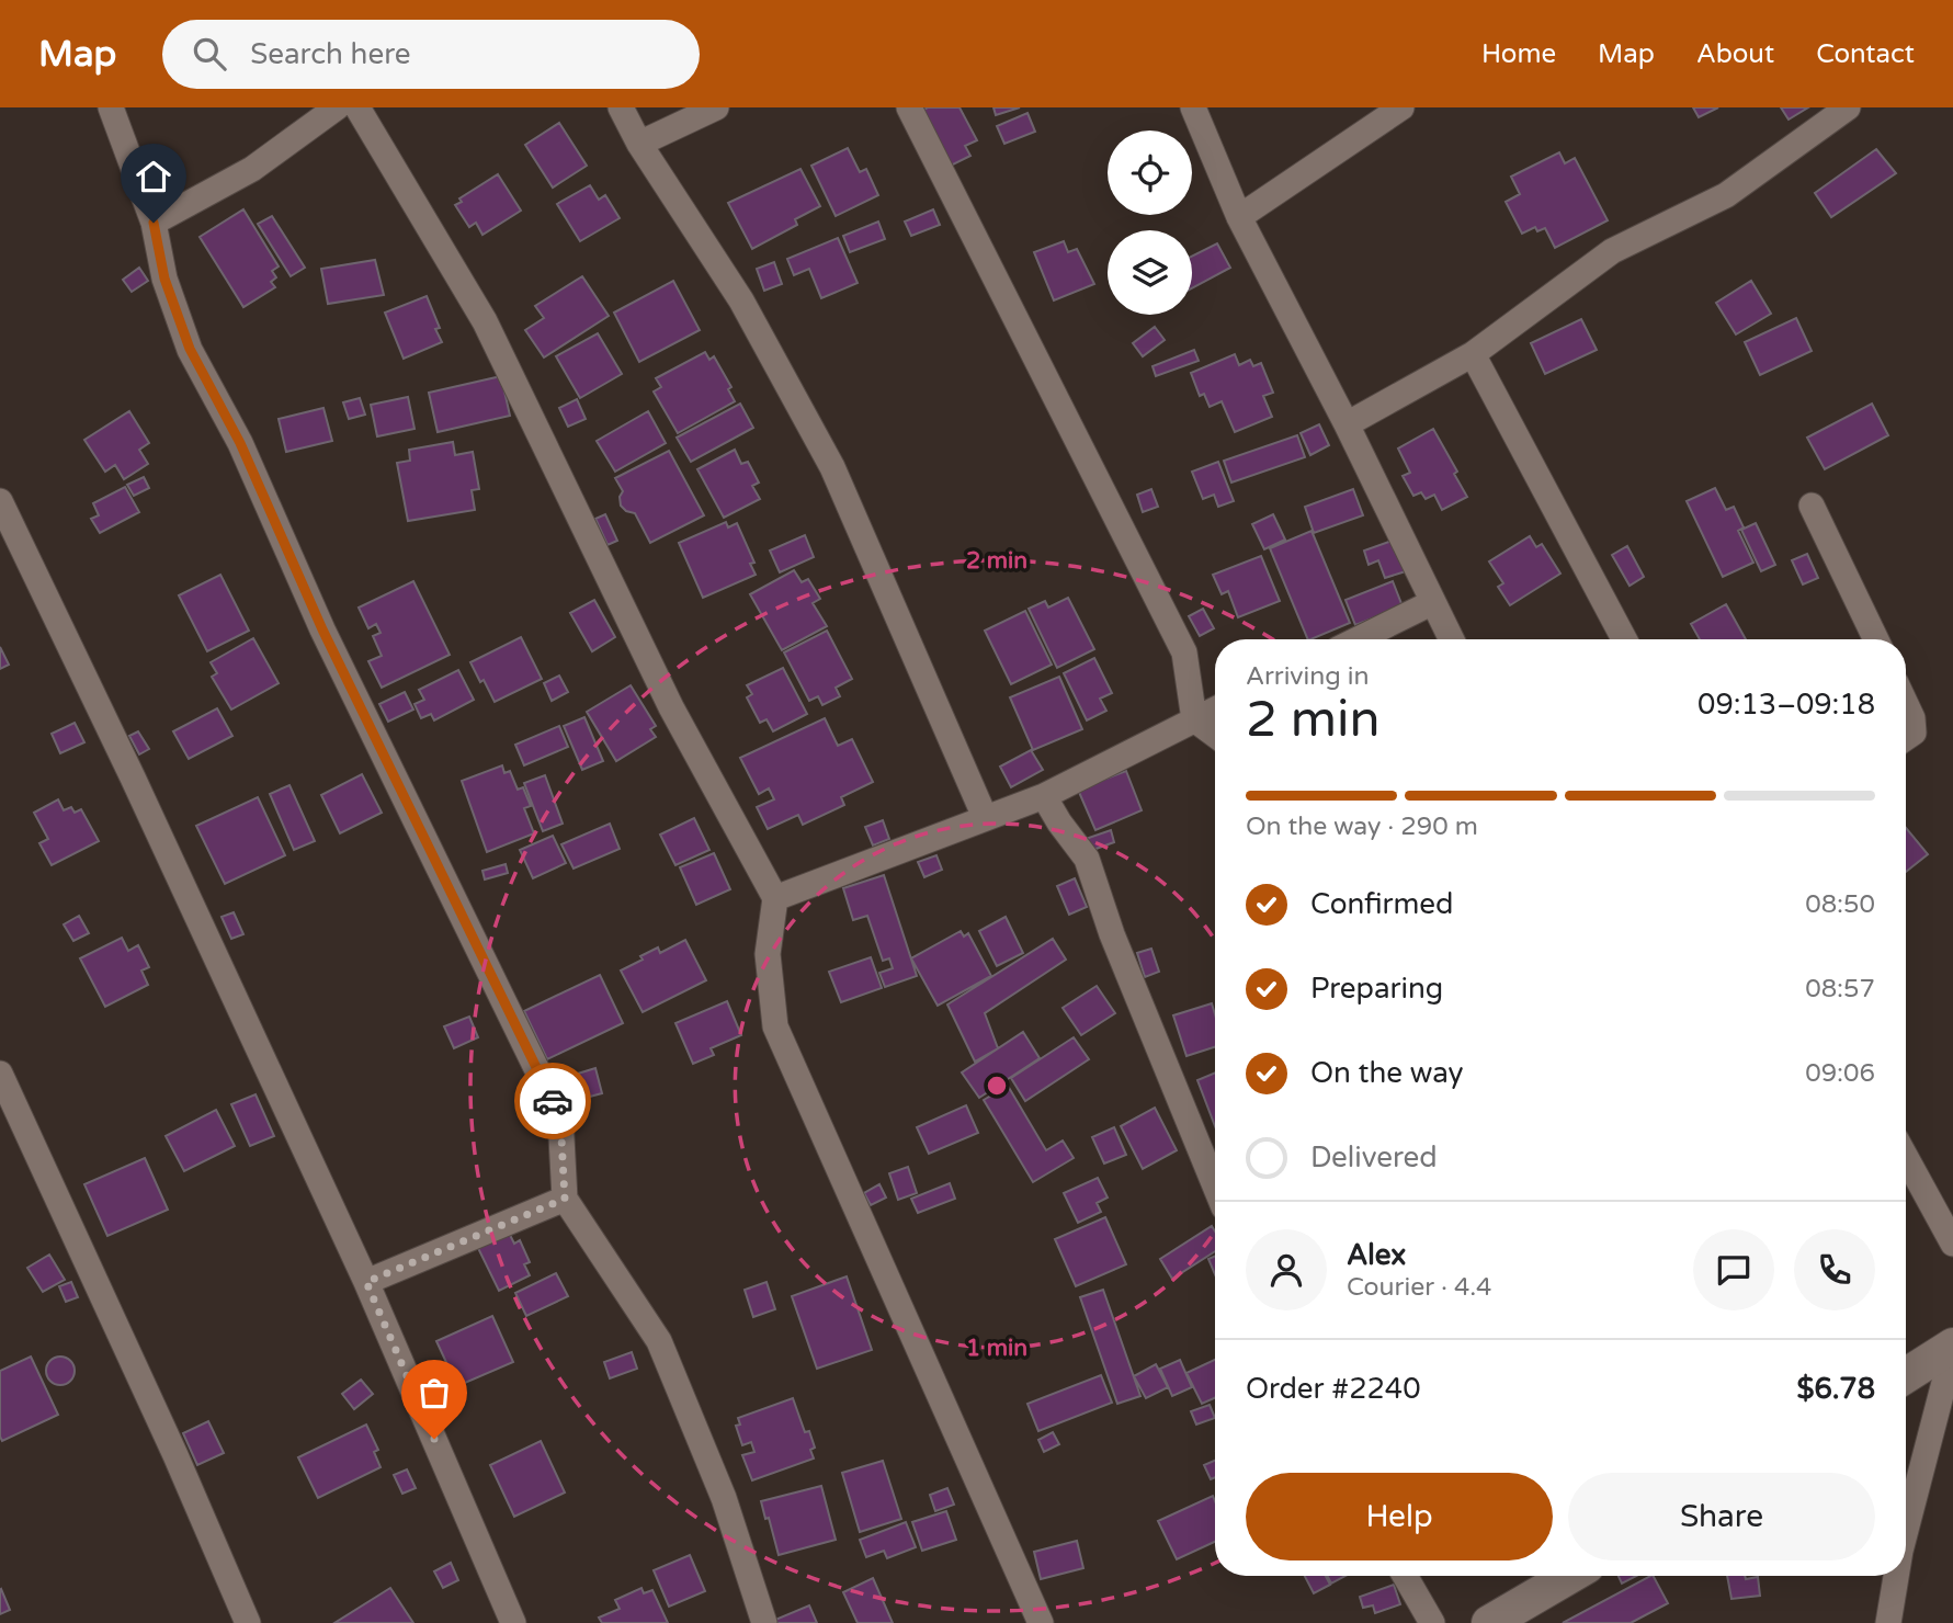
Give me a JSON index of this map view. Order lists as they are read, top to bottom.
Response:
{
  "page": {
    "header": "Map",
    "search": "Search here",
    "nav": [
      "Home",
      "Map",
      "About",
      "Contact"
    ],
    "heading": ["2 min", "Arriving in", "09:13–09:18"],
    "panel": [
      "Alex",
      "Courier · 4.4",
      "Order #2240",
      "$6.78"
    ],
    "bar": "On the way · 290 m",
    "list": [
      ["Confirmed", "08:50"],
      ["Preparing", "08:57"],
      ["On the way", "09:06"],
      "Delivered"
    ],
    "buttons": ["Help", "Share"]
  },
  "rings": ["2 min", "1 min"]
}
